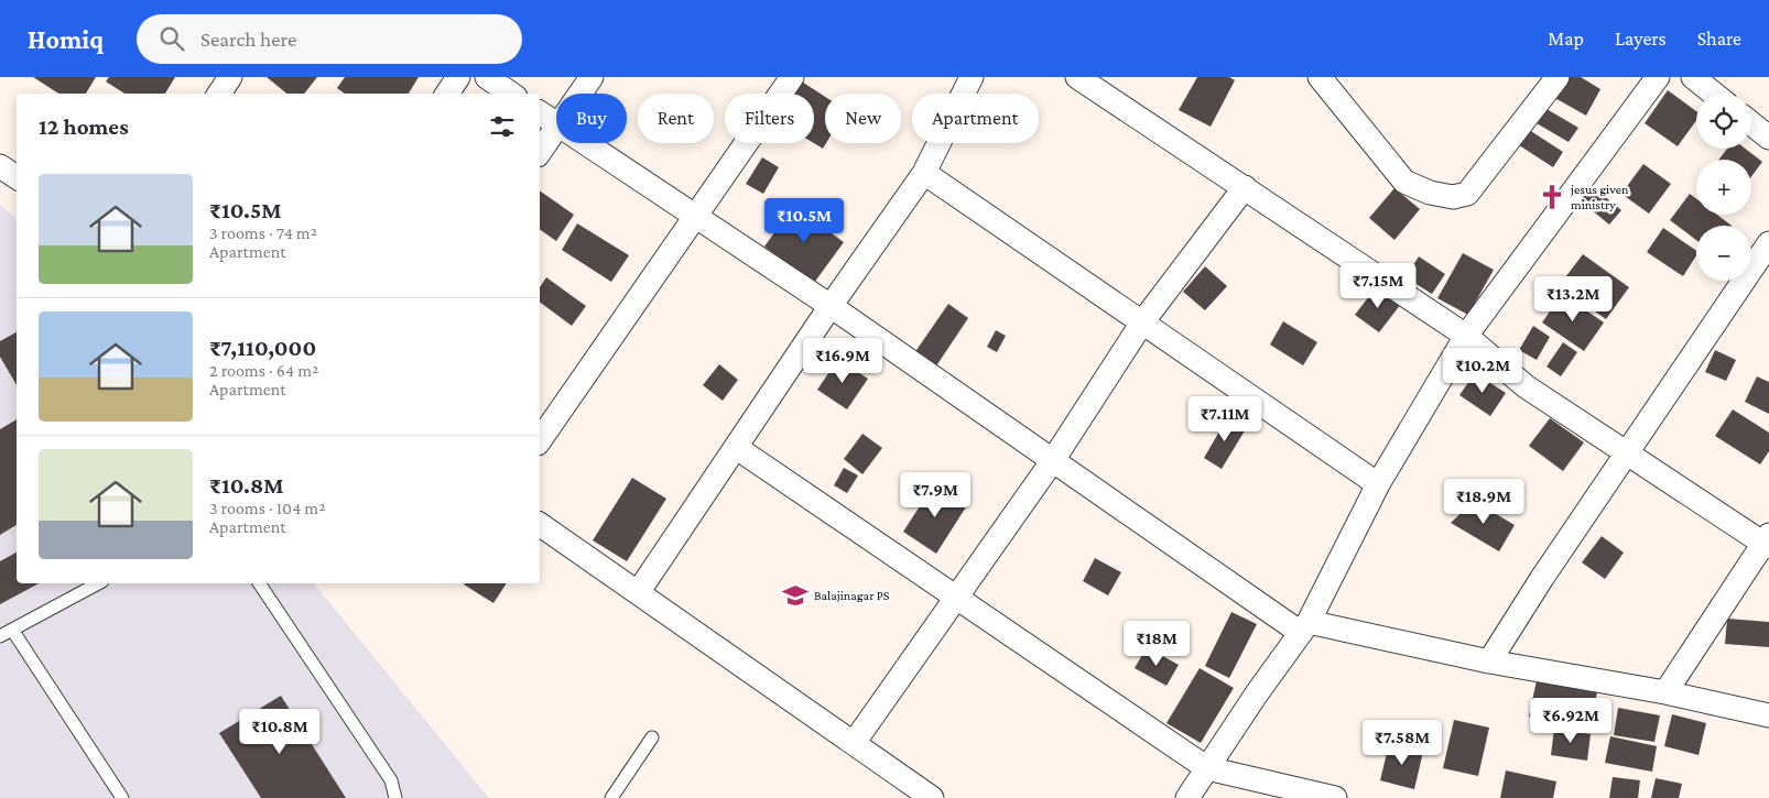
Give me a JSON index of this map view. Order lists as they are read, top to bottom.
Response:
{
  "places": {
    "church": ["jesus given ministry"],
    "school or university": ["Balajinagar PS"]
  },
  "page": {
    "header": "Homiq",
    "search": "Search here",
    "nav": ["Map", "Layers", "Share"],
    "map_buttons": ["+", "−"],
    "chip": [
      "Buy",
      "Rent",
      "Filters",
      "New",
      "Apartment"
    ],
    "heading": "12 homes",
    "list": [
      {
        "name": "₹10.5M",
        "note": "3 rooms · 74 m² · Apartment"
      },
      {
        "name": "₹7,110,000",
        "note": "2 rooms · 64 m² · Apartment"
      },
      {
        "name": "₹10.8M",
        "note": "3 rooms · 104 m² · Apartment"
      }
    ],
    "price": [
      "₹10.5M",
      "₹7.15M",
      "₹13.2M",
      "₹16.9M",
      "₹10.2M",
      "₹7.11M",
      "₹7.9M",
      "₹18.9M",
      "₹18M",
      "₹6.92M",
      "₹10.8M",
      "₹7.58M"
    ]
  }
}
